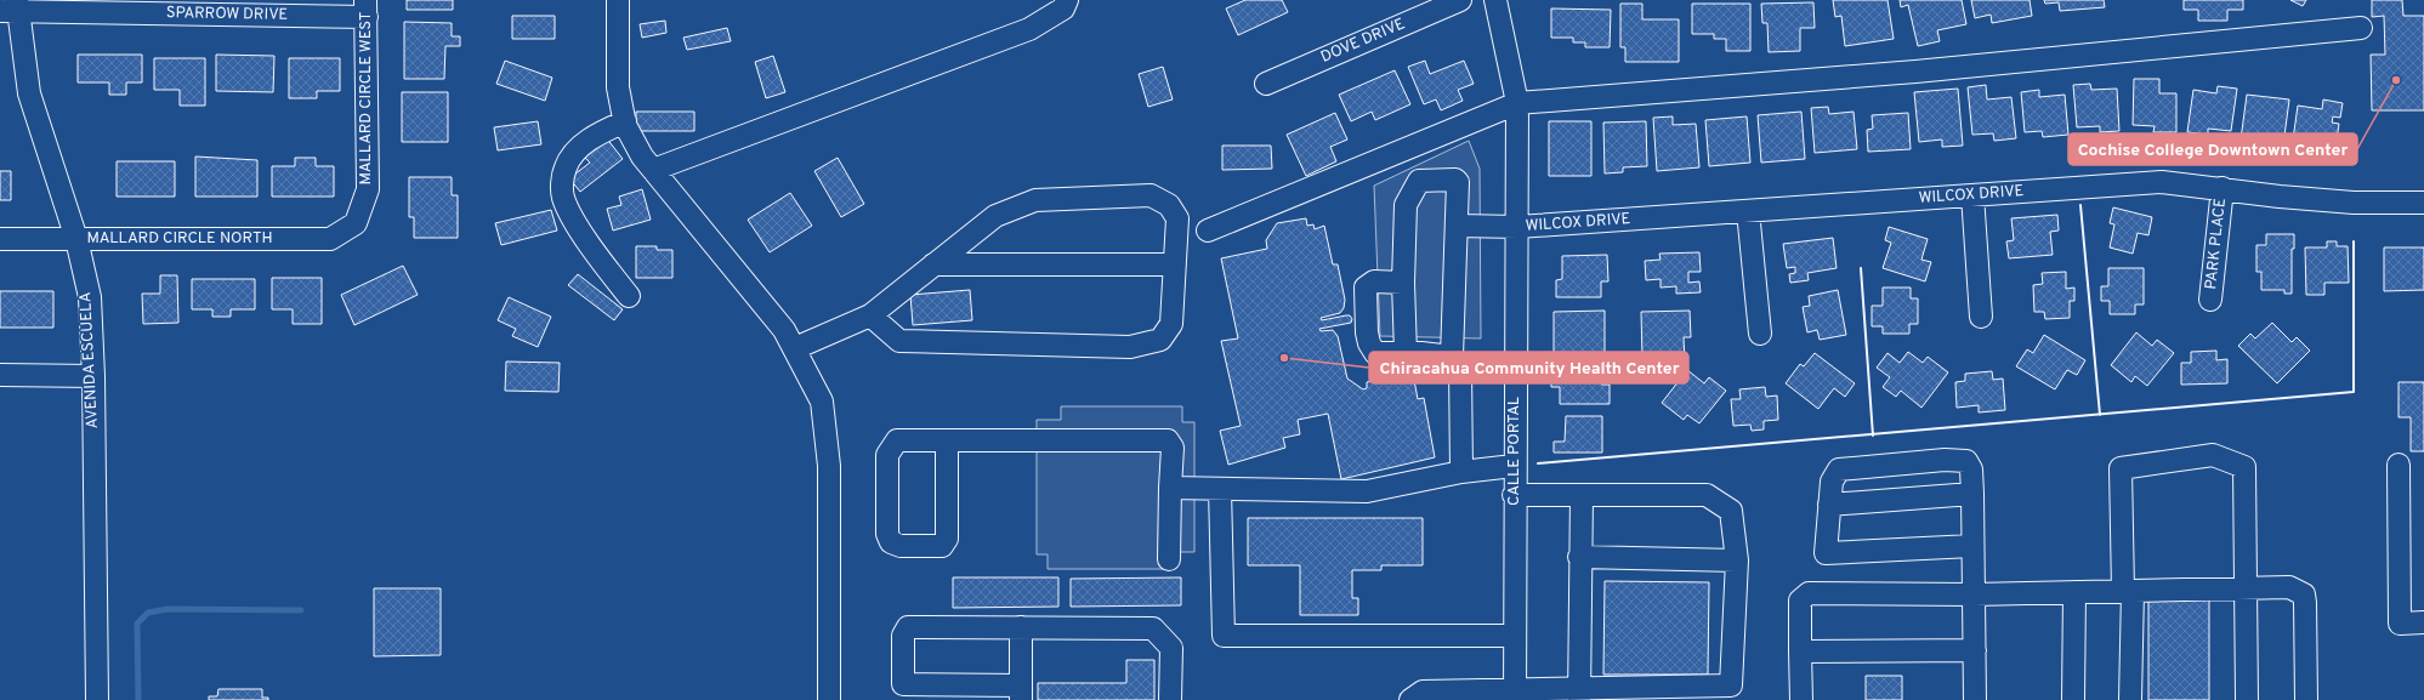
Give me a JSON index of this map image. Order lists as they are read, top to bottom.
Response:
{
  "streets": {
    "street": [
      "SPARROW DRIVE",
      "DOVE DRIVE",
      "MALLARD CIRCLE WEST",
      "WILCOX DRIVE",
      "MALLARD CIRCLE NORTH",
      "PARK PLACE",
      "AVENIDA ESCUELA",
      "CALLE PORTAL"
    ]
  },
  "crossings": [
    ["SPARROW DRIVE", "MALLARD CIRCLE WEST"],
    ["SPARROW DRIVE", "AVENIDA ESCUELA"],
    ["MALLARD CIRCLE WEST", "MALLARD CIRCLE NORTH"],
    ["WILCOX DRIVE", "PARK PLACE"],
    ["WILCOX DRIVE", "CALLE PORTAL"],
    ["MALLARD CIRCLE NORTH", "AVENIDA ESCUELA"]
  ],
  "places": ["Cochise College Downtown Center", "Chiracahua Community Health Center"]
}
